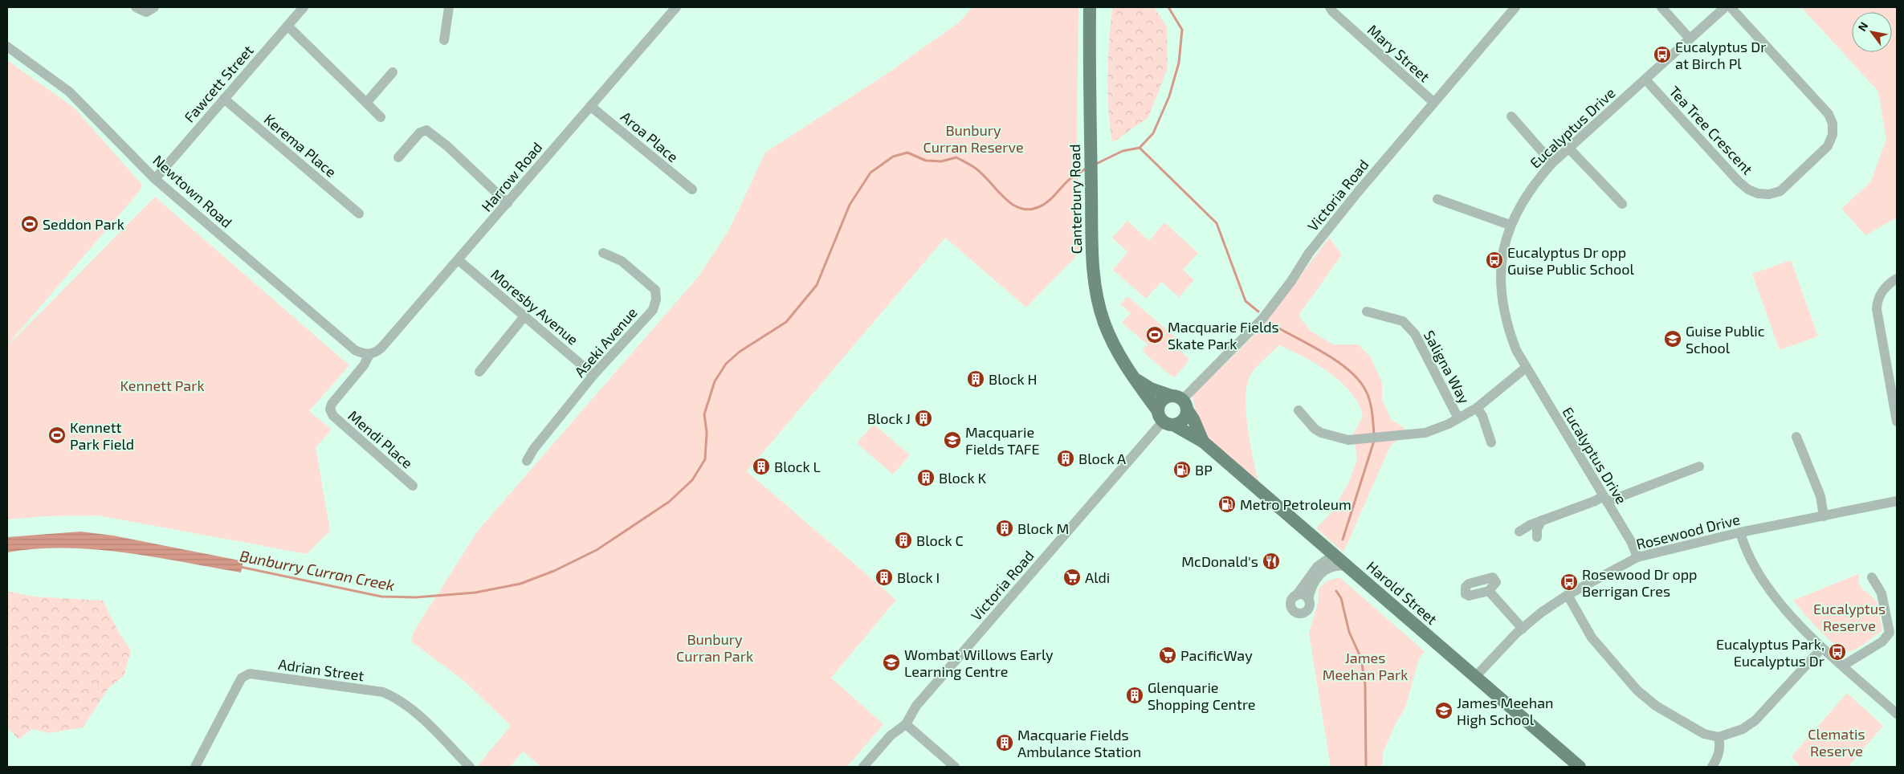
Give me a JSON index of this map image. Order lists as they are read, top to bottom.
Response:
{
  "streets": {
    "main road": ["Canterbury Road", "Harold Street"],
    "street": [
      "Mary Street",
      "Fawcett Street",
      "Eucalyptus Drive",
      "Tea Tree Crescent",
      "Aroa Place",
      "Kerema Place",
      "Harrow Road",
      "Newtown Road",
      "Victoria Road",
      "Moresby Avenue",
      "Aseki Avenue",
      "Saligna Way",
      "Mendi Place",
      "Rosewood Drive",
      "Adrian Street"
    ]
  },
  "crossings": [
    ["Mary Street", "Victoria Road"],
    ["Fawcett Street", "Kerema Place"],
    ["Fawcett Street", "Newtown Road"],
    ["Eucalyptus Drive", "Tea Tree Crescent"],
    ["Eucalyptus Drive", "Rosewood Drive"],
    ["Aroa Place", "Harrow Road"],
    ["Harrow Road", "Newtown Road"],
    ["Harrow Road", "Moresby Avenue"],
    ["Harrow Road", "Mendi Place"],
    ["Newtown Road", "Mendi Place"],
    ["Victoria Road", "Canterbury Road"],
    ["Victoria Road", "Harold Street"],
    ["Canterbury Road", "Harold Street"],
    ["Moresby Avenue", "Aseki Avenue"],
    ["Rosewood Drive", "Harold Street"]
  ],
  "water": ["Bunburry Curran Creek"],
  "parks": [
    "Bunbury Curran Reserve",
    "Kennett Park",
    "Eucalyptus Reserve",
    "Bunbury Curran Park",
    "James Meehan Park",
    "Clematis Reserve"
  ],
  "places": {
    "bus stop": [
      "Eucalyptus Dr at Birch Pl",
      "Eucalyptus Dr opp Guise Public School",
      "Rosewood Dr opp Berrigan Cres",
      "Eucalyptus Park, Eucalyptus Dr"
    ],
    "sports": ["Seddon Park", "Macquarie Fields Skate Park", "Kennett Park Field"],
    "school or university": [
      "Guise Public School",
      "Macquarie Fields TAFE",
      "Wombat Willows Early Learning Centre",
      "James Meehan High School"
    ],
    "building": [
      "Block H",
      "Block J",
      "Block A",
      "Block L",
      "Block K",
      "Block M",
      "Block C",
      "Block I",
      "Glenquarie Shopping Centre",
      "Macquarie Fields Ambulance Station"
    ],
    "fuel station": ["BP", "Metro Petroleum"],
    "restaurant": ["McDonald's"],
    "supermarket": ["Aldi", "PacificWay"]
  },
  "north": "top left"
}
